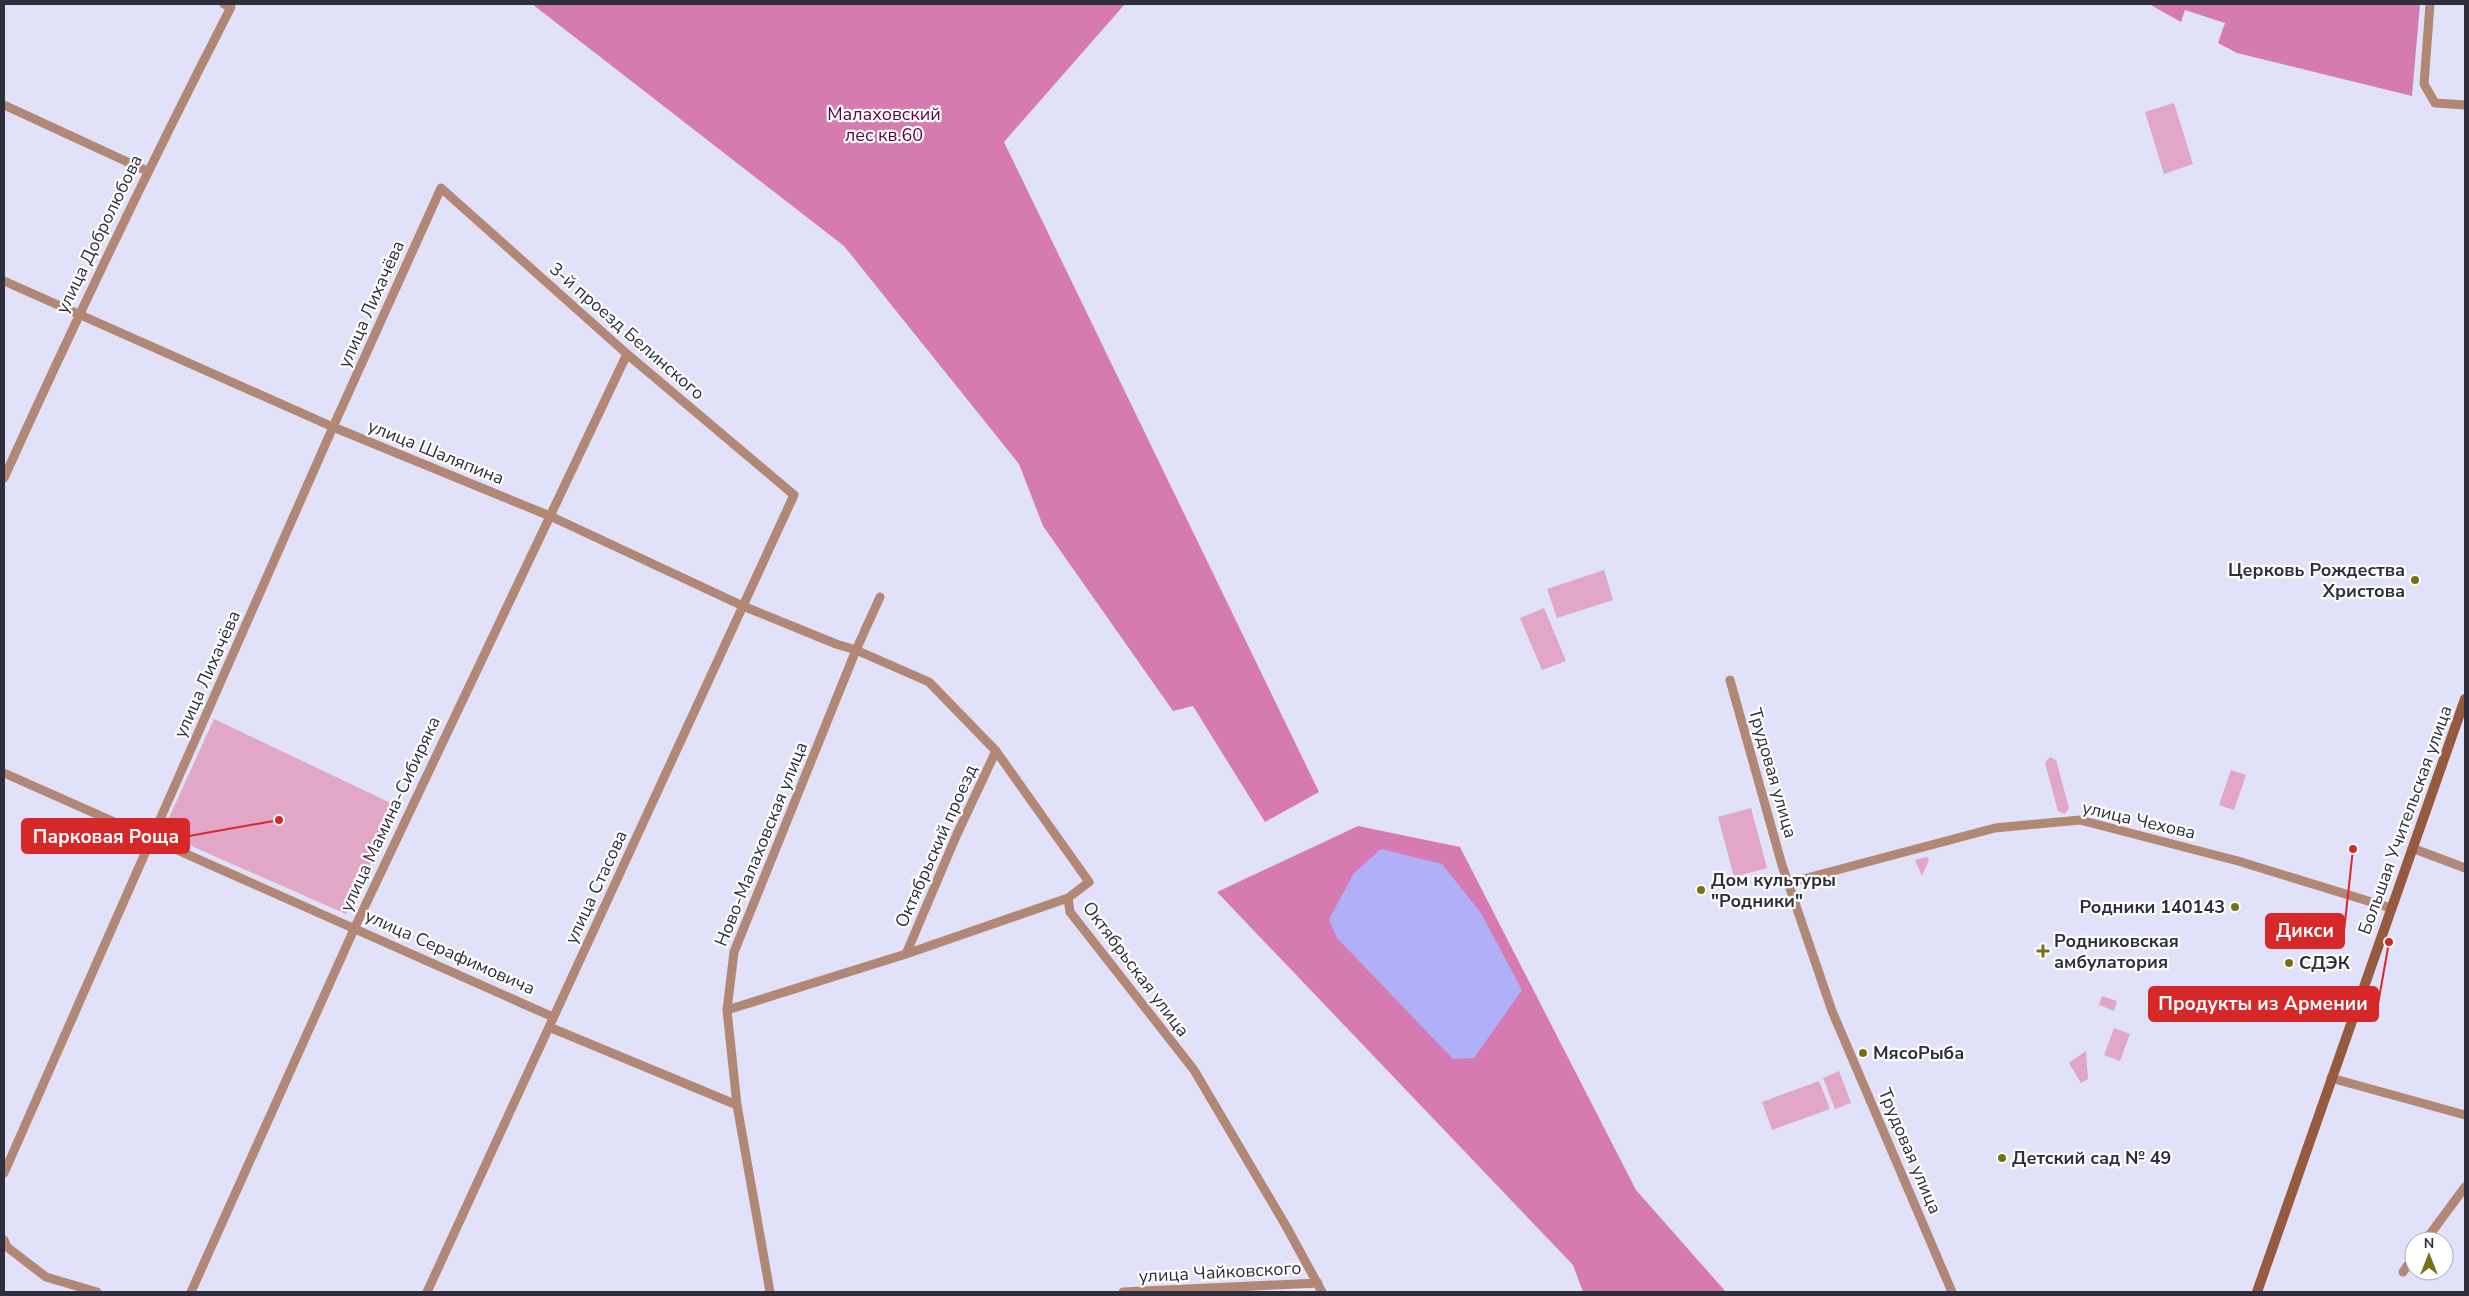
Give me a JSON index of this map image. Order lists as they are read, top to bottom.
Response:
{
  "streets": {
    "main road": ["Большая Учительская улица"],
    "street": [
      "улица Добролюбова",
      "улица Лихачёва",
      "3-й проезд Белинского",
      "улица Шаляпина",
      "Трудовая улица",
      "улица Мамина-Сибиряка",
      "улица Чехова",
      "Ново-Малаховская улица",
      "Октябрьский проезд",
      "улица Стасова",
      "улица Серафимовича",
      "Октябрьская улица",
      "улица Чайковского"
    ]
  },
  "crossings": [
    ["улица Добролюбова", "улица Шаляпина"],
    ["улица Лихачёва", "3-й проезд Белинского"],
    ["улица Лихачёва", "улица Шаляпина"],
    ["улица Лихачёва", "улица Серафимовича"],
    ["3-й проезд Белинского", "улица Мамина-Сибиряка"],
    ["3-й проезд Белинского", "улица Стасова"],
    ["улица Шаляпина", "улица Мамина-Сибиряка"],
    ["улица Шаляпина", "Ново-Малаховская улица"],
    ["улица Шаляпина", "улица Стасова"],
    ["улица Шаляпина", "Октябрьская улица"],
    ["Трудовая улица", "улица Чехова"],
    ["улица Мамина-Сибиряка", "улица Серафимовича"],
    ["улица Чехова", "Большая Учительская улица"],
    ["Ново-Малаховская улица", "Октябрьский проезд"],
    ["Ново-Малаховская улица", "Октябрьская улица"],
    ["Октябрьский проезд", "Октябрьская улица"],
    ["улица Стасова", "улица Серафимовича"],
    ["Октябрьская улица", "улица Чайковского"]
  ],
  "parks": ["Малаховский лес кв.60"],
  "places": {
    "other": [
      "Церковь Рождества Христова",
      "Парковая Роща",
      "Дикси",
      "Дом культуры \"Родники\"",
      "Родники 140143",
      "Продукты из Армении",
      "СДЭК",
      "МясоРыба",
      "Детский сад № 49"
    ],
    "health": ["Родниковская амбулатория"]
  },
  "north": "top"
}
